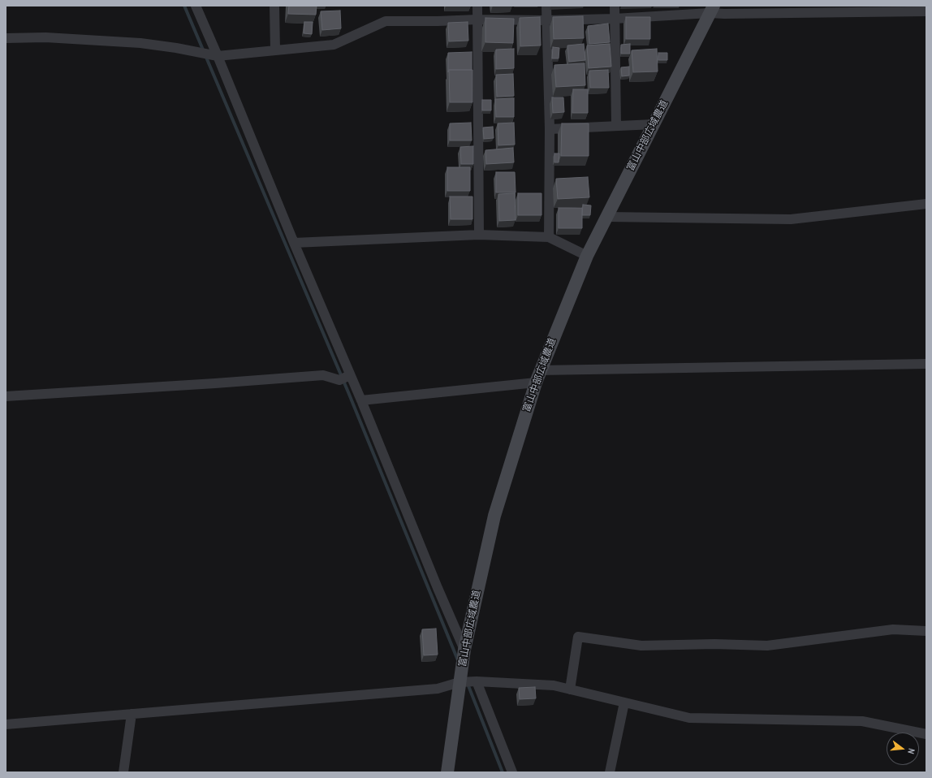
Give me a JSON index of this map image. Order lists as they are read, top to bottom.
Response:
{
  "streets": {
    "street": ["富山中部広域農道"]
  },
  "north": "right"
}
